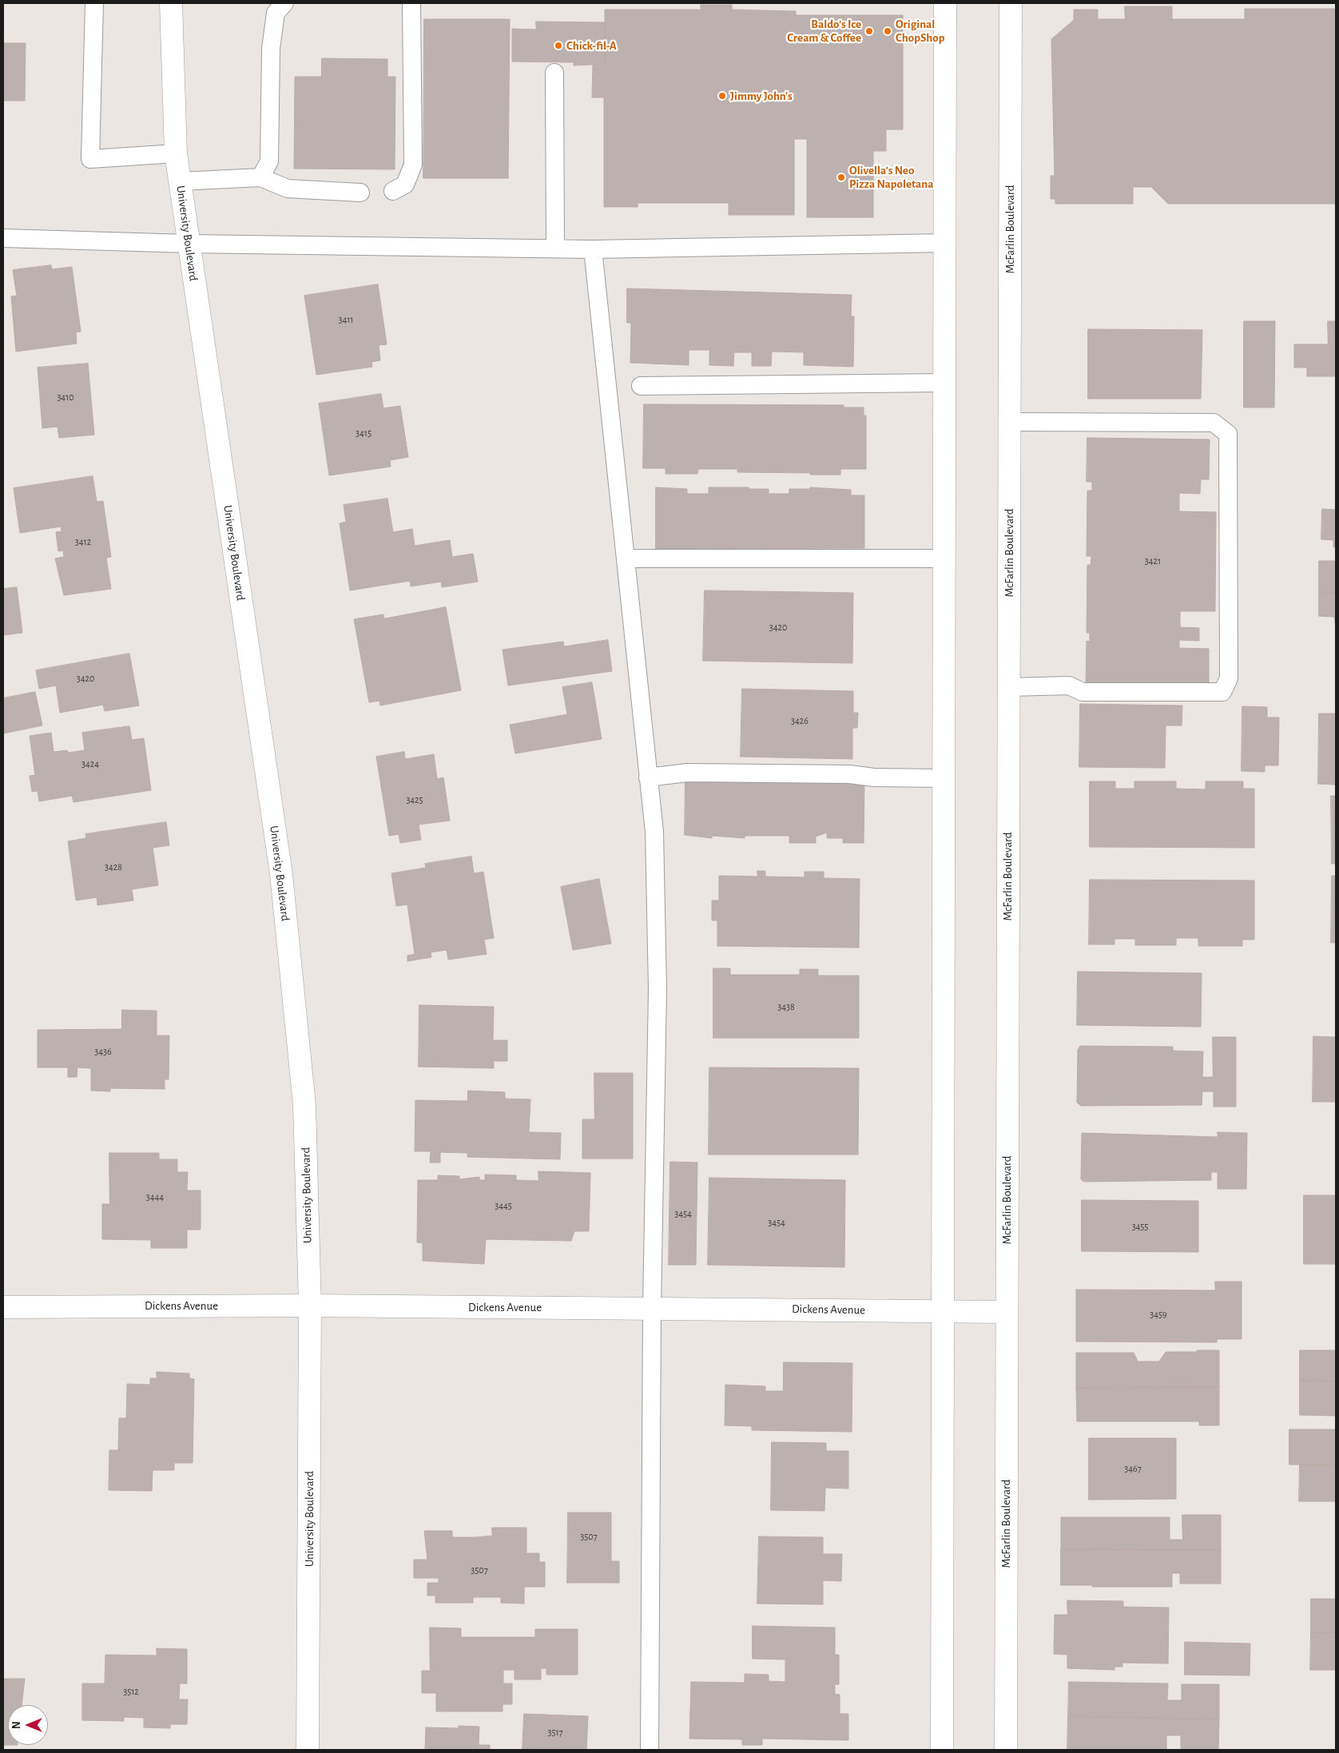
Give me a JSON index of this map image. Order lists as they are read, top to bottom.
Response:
{
  "streets": {
    "street": ["McFarlin Boulevard", "University Boulevard", "Dickens Avenue"]
  },
  "crossings": [
    ["McFarlin Boulevard", "Dickens Avenue"],
    ["University Boulevard", "Dickens Avenue"]
  ],
  "places": [
    "Baldo’s Ice Cream & Coffee",
    "Original ChopShop",
    "Chick-fil-A",
    "Jimmy John's",
    "Olivella’s Neo Pizza Napoletana"
  ],
  "house_numbers": [
    "3411",
    "3410",
    "3415",
    "3412",
    "3421",
    "3420",
    "3420",
    "3426",
    "3424",
    "3425",
    "3428",
    "3438",
    "3436",
    "3444",
    "3445",
    "3454",
    "3454",
    "3455",
    "3459",
    "3467",
    "3507",
    "3507",
    "3512",
    "3517"
  ],
  "north": "left"
}
